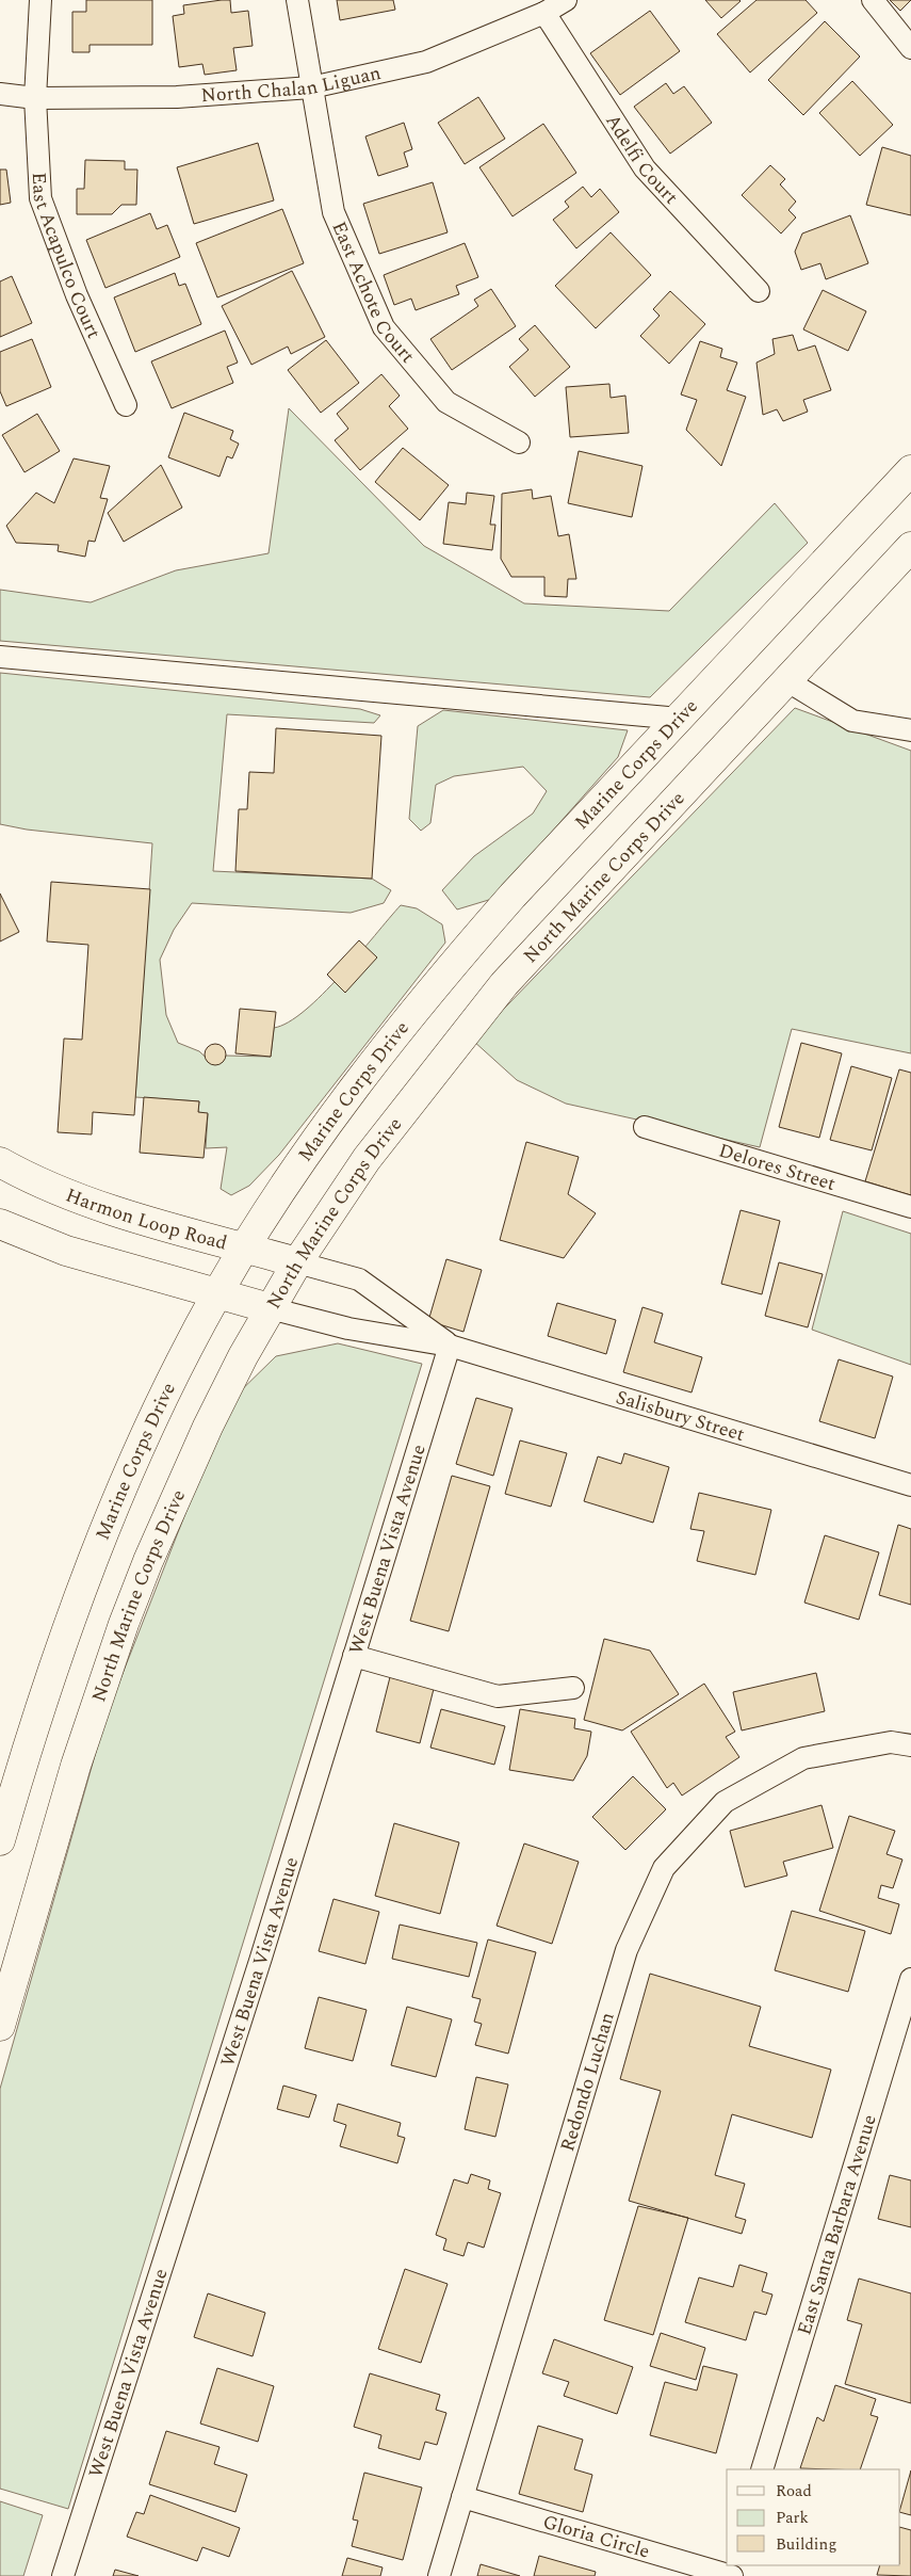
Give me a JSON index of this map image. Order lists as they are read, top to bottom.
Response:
{
  "streets": {
    "main road": ["Marine Corps Drive", "North Marine Corps Drive", "Harmon Loop Road"],
    "street": [
      "North Chalan Liguan",
      "Adelfi Court",
      "East Acapulco Court",
      "East Achote Court",
      "Delores Street",
      "Salisbury Street",
      "West Buena Vista Avenue",
      "Redondo Luchan",
      "East Santa Barbara Avenue",
      "Gloria Circle"
    ]
  },
  "crossings": [
    ["North Chalan Liguan", "Adelfi Court"],
    ["North Chalan Liguan", "East Acapulco Court"],
    ["North Chalan Liguan", "East Achote Court"],
    ["Marine Corps Drive", "Harmon Loop Road"],
    ["North Marine Corps Drive", "Harmon Loop Road"],
    ["North Marine Corps Drive", "Salisbury Street"],
    ["Harmon Loop Road", "Salisbury Street"],
    ["Salisbury Street", "West Buena Vista Avenue"],
    ["Redondo Luchan", "Gloria Circle"]
  ],
  "legend": ["Road", "Park", "Building"]
}
